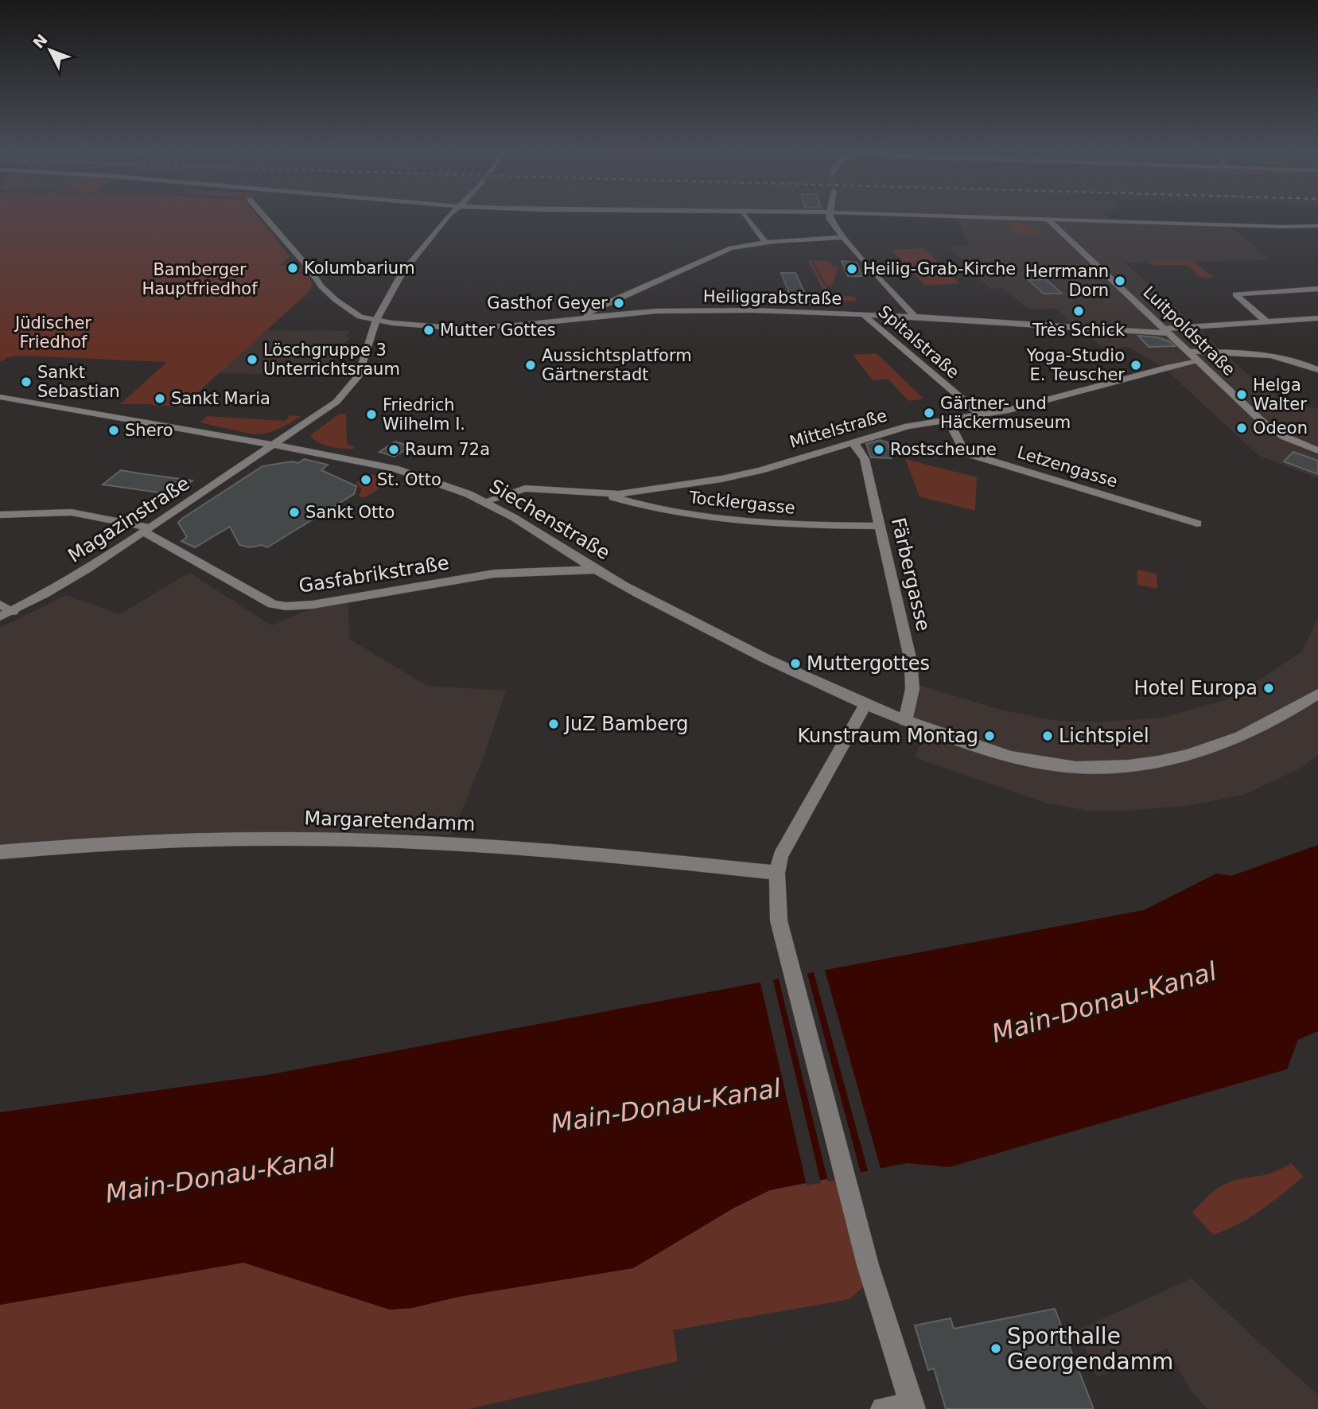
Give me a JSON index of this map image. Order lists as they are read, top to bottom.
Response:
{
  "streets": {
    "street": [
      "Heiliggrabstraße",
      "Luitpoldstraße",
      "Spitalstraße",
      "Mittelstraße",
      "Letzengasse",
      "Tocklergasse",
      "Magazinstraße",
      "Siechenstraße",
      "Gasfabrikstraße",
      "Färbergasse",
      "Margaretendamm"
    ]
  },
  "crossings": [
    ["Heiliggrabstraße", "Luitpoldstraße"],
    ["Heiliggrabstraße", "Spitalstraße"],
    ["Heiliggrabstraße", "Magazinstraße"],
    ["Luitpoldstraße", "Mittelstraße"],
    ["Spitalstraße", "Mittelstraße"],
    ["Mittelstraße", "Letzengasse"],
    ["Mittelstraße", "Tocklergasse"],
    ["Mittelstraße", "Siechenstraße"],
    ["Mittelstraße", "Färbergasse"],
    ["Tocklergasse", "Färbergasse"],
    ["Magazinstraße", "Siechenstraße"],
    ["Magazinstraße", "Gasfabrikstraße"],
    ["Siechenstraße", "Gasfabrikstraße"],
    ["Siechenstraße", "Färbergasse"]
  ],
  "water": ["Main-Donau-Kanal"],
  "parks": ["Bamberger Hauptfriedhof", "Jüdischer Friedhof"],
  "places": [
    "Kolumbarium",
    "Heilig-Grab-Kirche",
    "Herrmann Dorn",
    "Gasthof Geyer",
    "Très Schick",
    "Mutter Gottes",
    "Löschgruppe 3 Unterrichtsraum",
    "Aussichtsplatform Gärtnerstadt",
    "Yoga-Studio E. Teuscher",
    "Sankt Sebastian",
    "Helga Walter",
    "Sankt Maria",
    "Gärtner- und Häckermuseum",
    "Friedrich Wilhelm I.",
    "Odeon",
    "Shero",
    "Raum 72a",
    "Rostscheune",
    "St. Otto",
    "Sankt Otto",
    "Muttergottes",
    "Hotel Europa",
    "JuZ Bamberg",
    "Kunstraum Montag",
    "Lichtspiel",
    "Sporthalle Georgendamm"
  ],
  "north": "top left"
}
